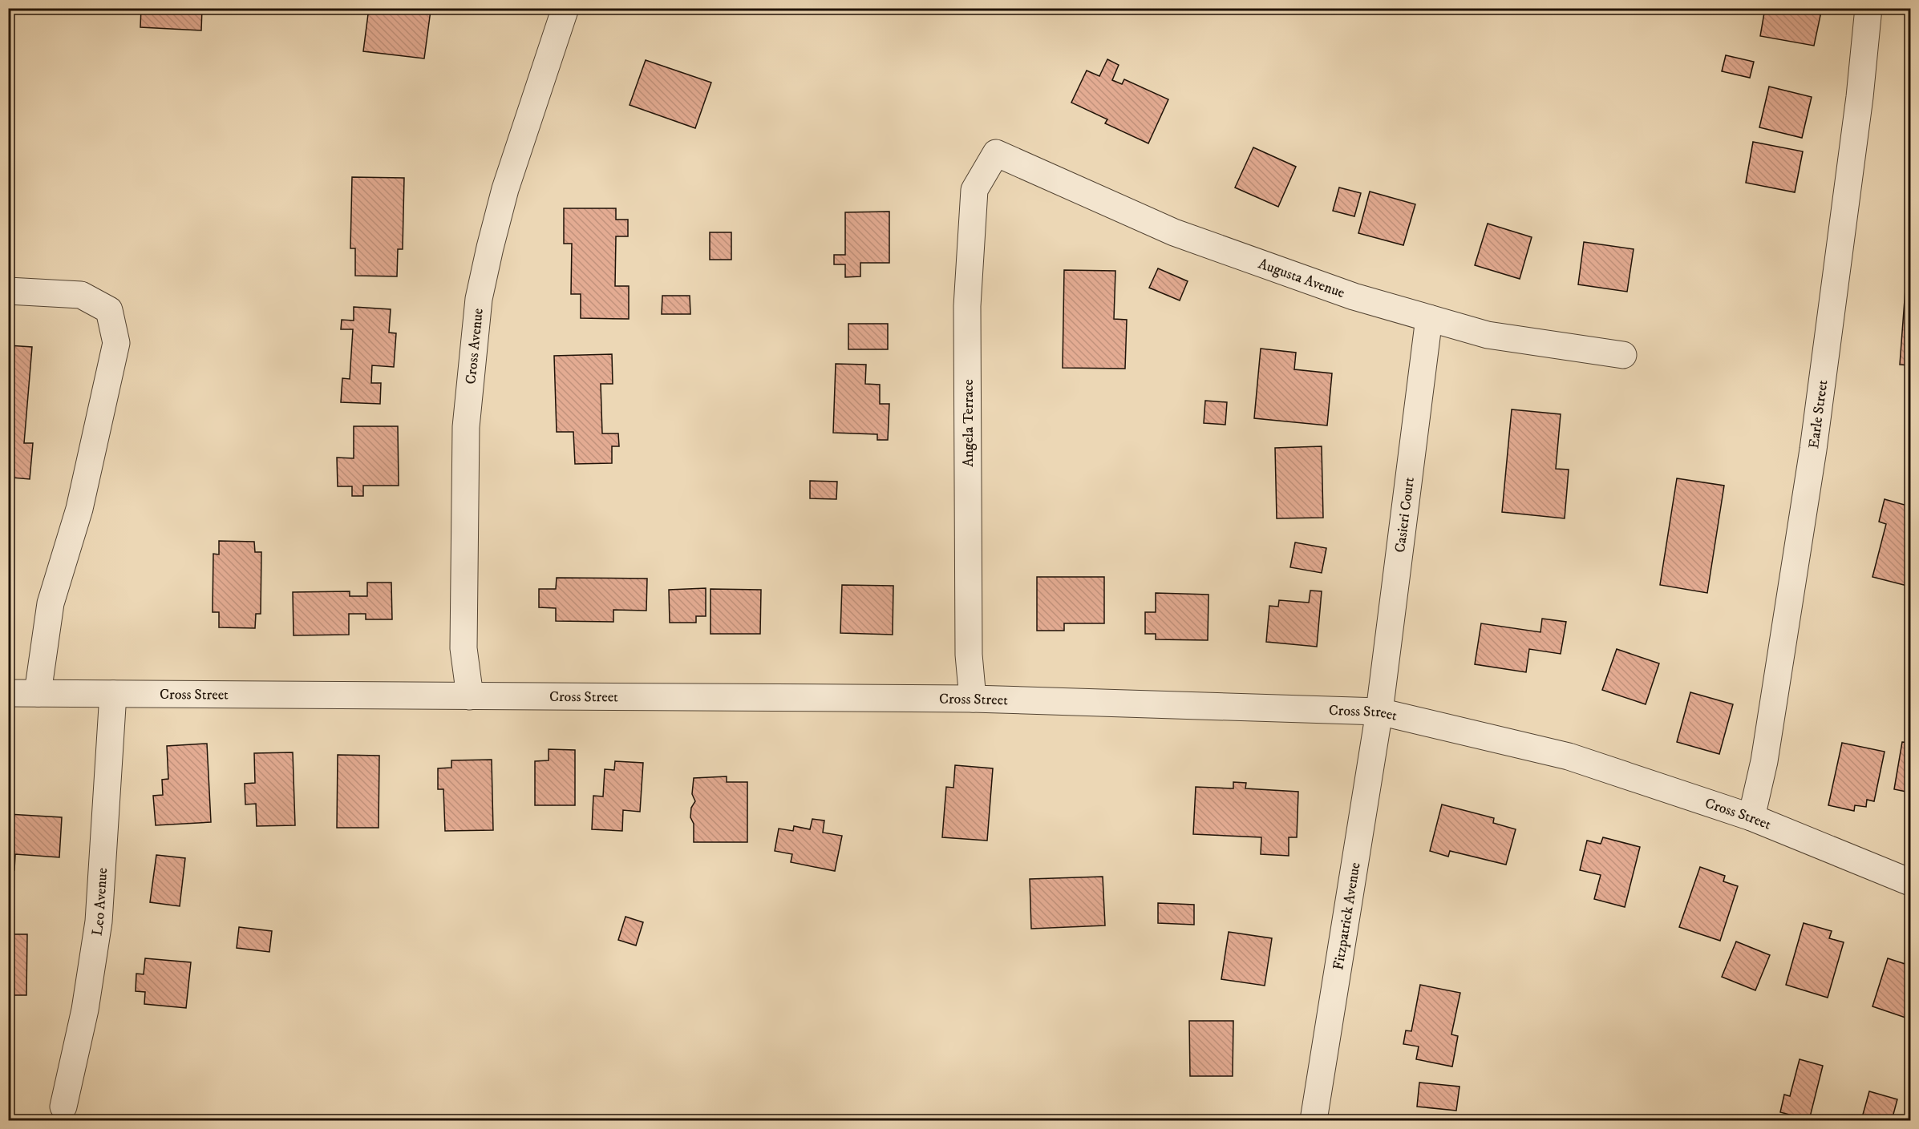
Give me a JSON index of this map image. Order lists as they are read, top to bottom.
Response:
{
  "streets": {
    "street": [
      "Augusta Avenue",
      "Cross Avenue",
      "Earle Street",
      "Angela Terrace",
      "Casieri Court",
      "Cross Street",
      "Leo Avenue",
      "Fitzpatrick Avenue"
    ]
  },
  "crossings": [
    ["Augusta Avenue", "Angela Terrace"],
    ["Augusta Avenue", "Casieri Court"],
    ["Cross Avenue", "Cross Street"],
    ["Earle Street", "Cross Street"],
    ["Angela Terrace", "Cross Street"],
    ["Casieri Court", "Cross Street"],
    ["Casieri Court", "Fitzpatrick Avenue"],
    ["Cross Street", "Leo Avenue"],
    ["Cross Street", "Fitzpatrick Avenue"]
  ]
}
